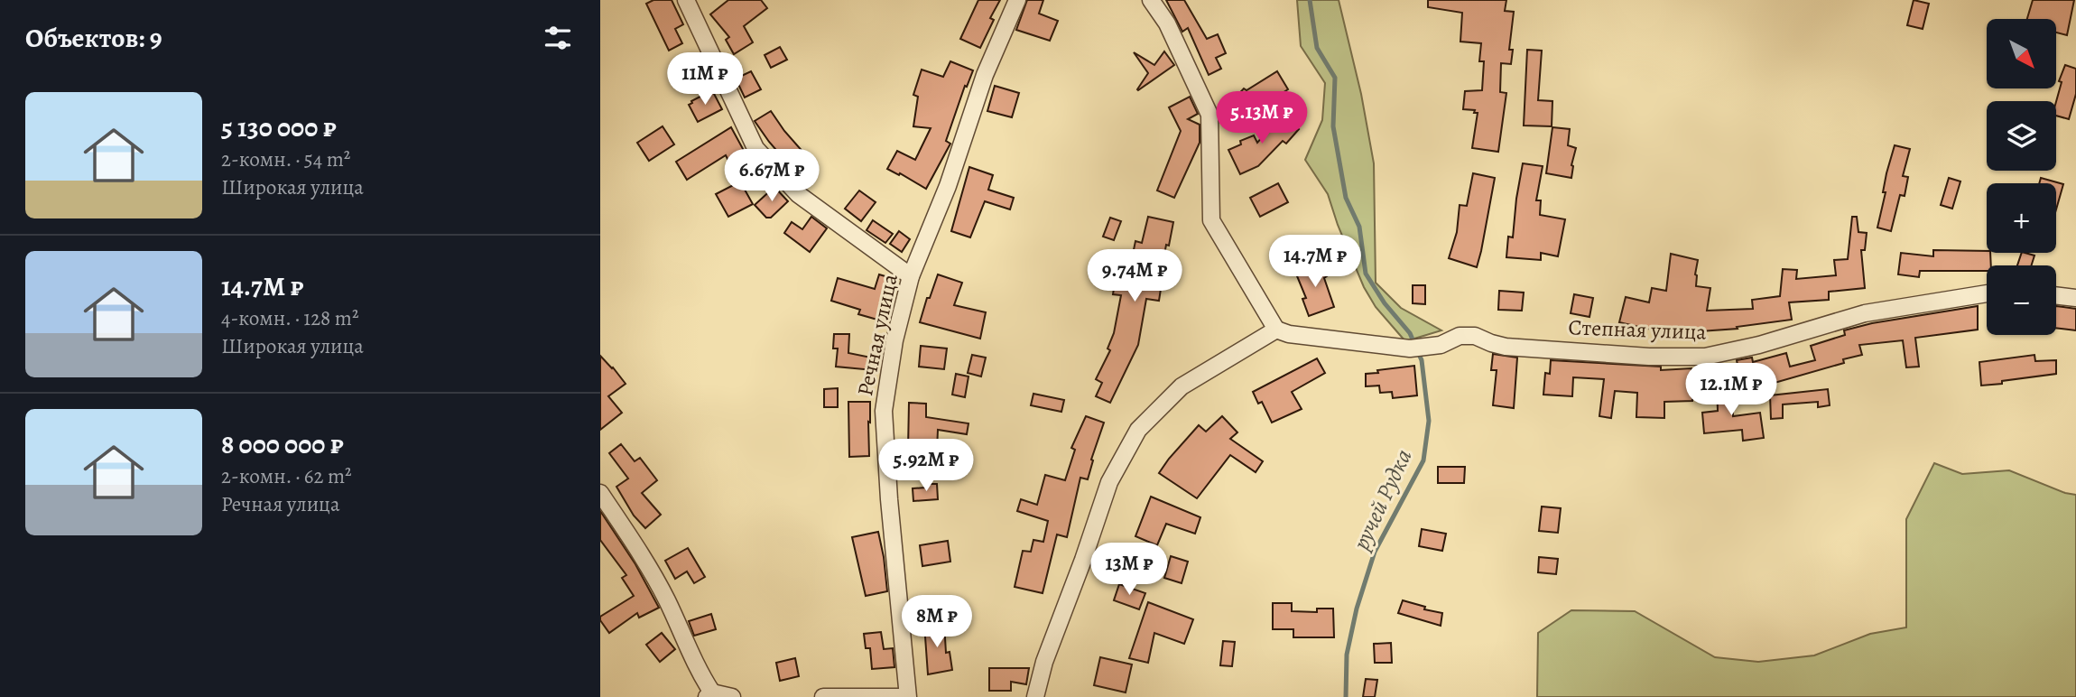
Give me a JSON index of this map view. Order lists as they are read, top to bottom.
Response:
{
  "streets": {
    "street": ["Степная улица", "Речная улица"]
  },
  "water": ["ручей Рудка"],
  "north": "bottom right",
  "page": {
    "heading": "Объектов: 9",
    "map_buttons": ["+", "−"],
    "price": [
      "11M ₽",
      "5.13M ₽",
      "6.67M ₽",
      "14.7M ₽",
      "9.74M ₽",
      "12.1M ₽",
      "5.92M ₽",
      "13M ₽",
      "8M ₽"
    ],
    "list": [
      {
        "name": "5 130 000 ₽",
        "note": "2-комн. · 54 m² · Широкая улица"
      },
      {
        "name": "14.7M ₽",
        "note": "4-комн. · 128 m² · Широкая улица"
      },
      {
        "name": "8 000 000 ₽",
        "note": "2-комн. · 62 m² · Речная улица"
      }
    ]
  }
}
